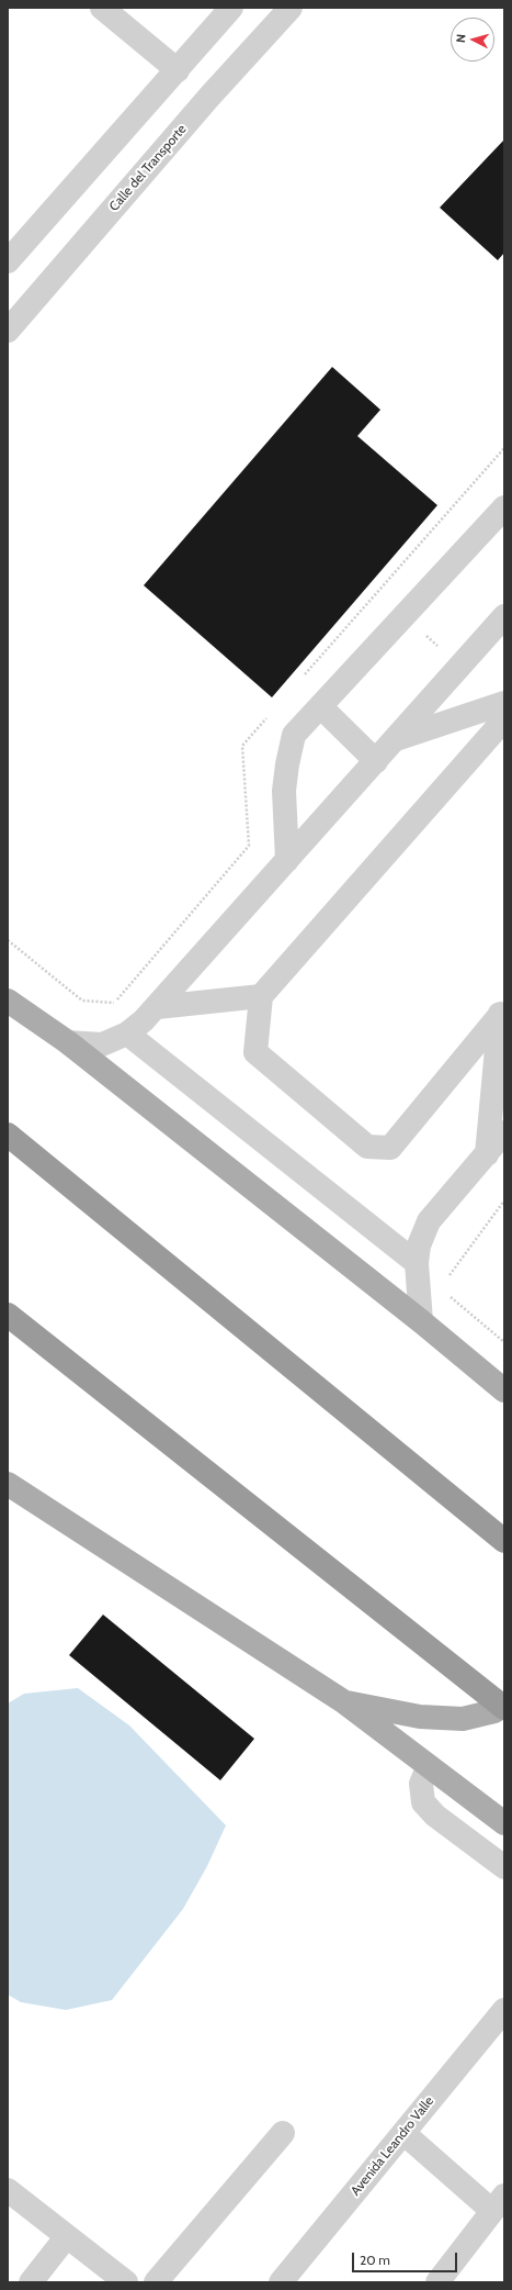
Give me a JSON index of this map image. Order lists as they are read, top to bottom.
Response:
{
  "streets": {
    "street": ["Calle del Transporte", "Avenida Leandro Valle"]
  },
  "scale_bar": "20 m",
  "north": "left"
}
